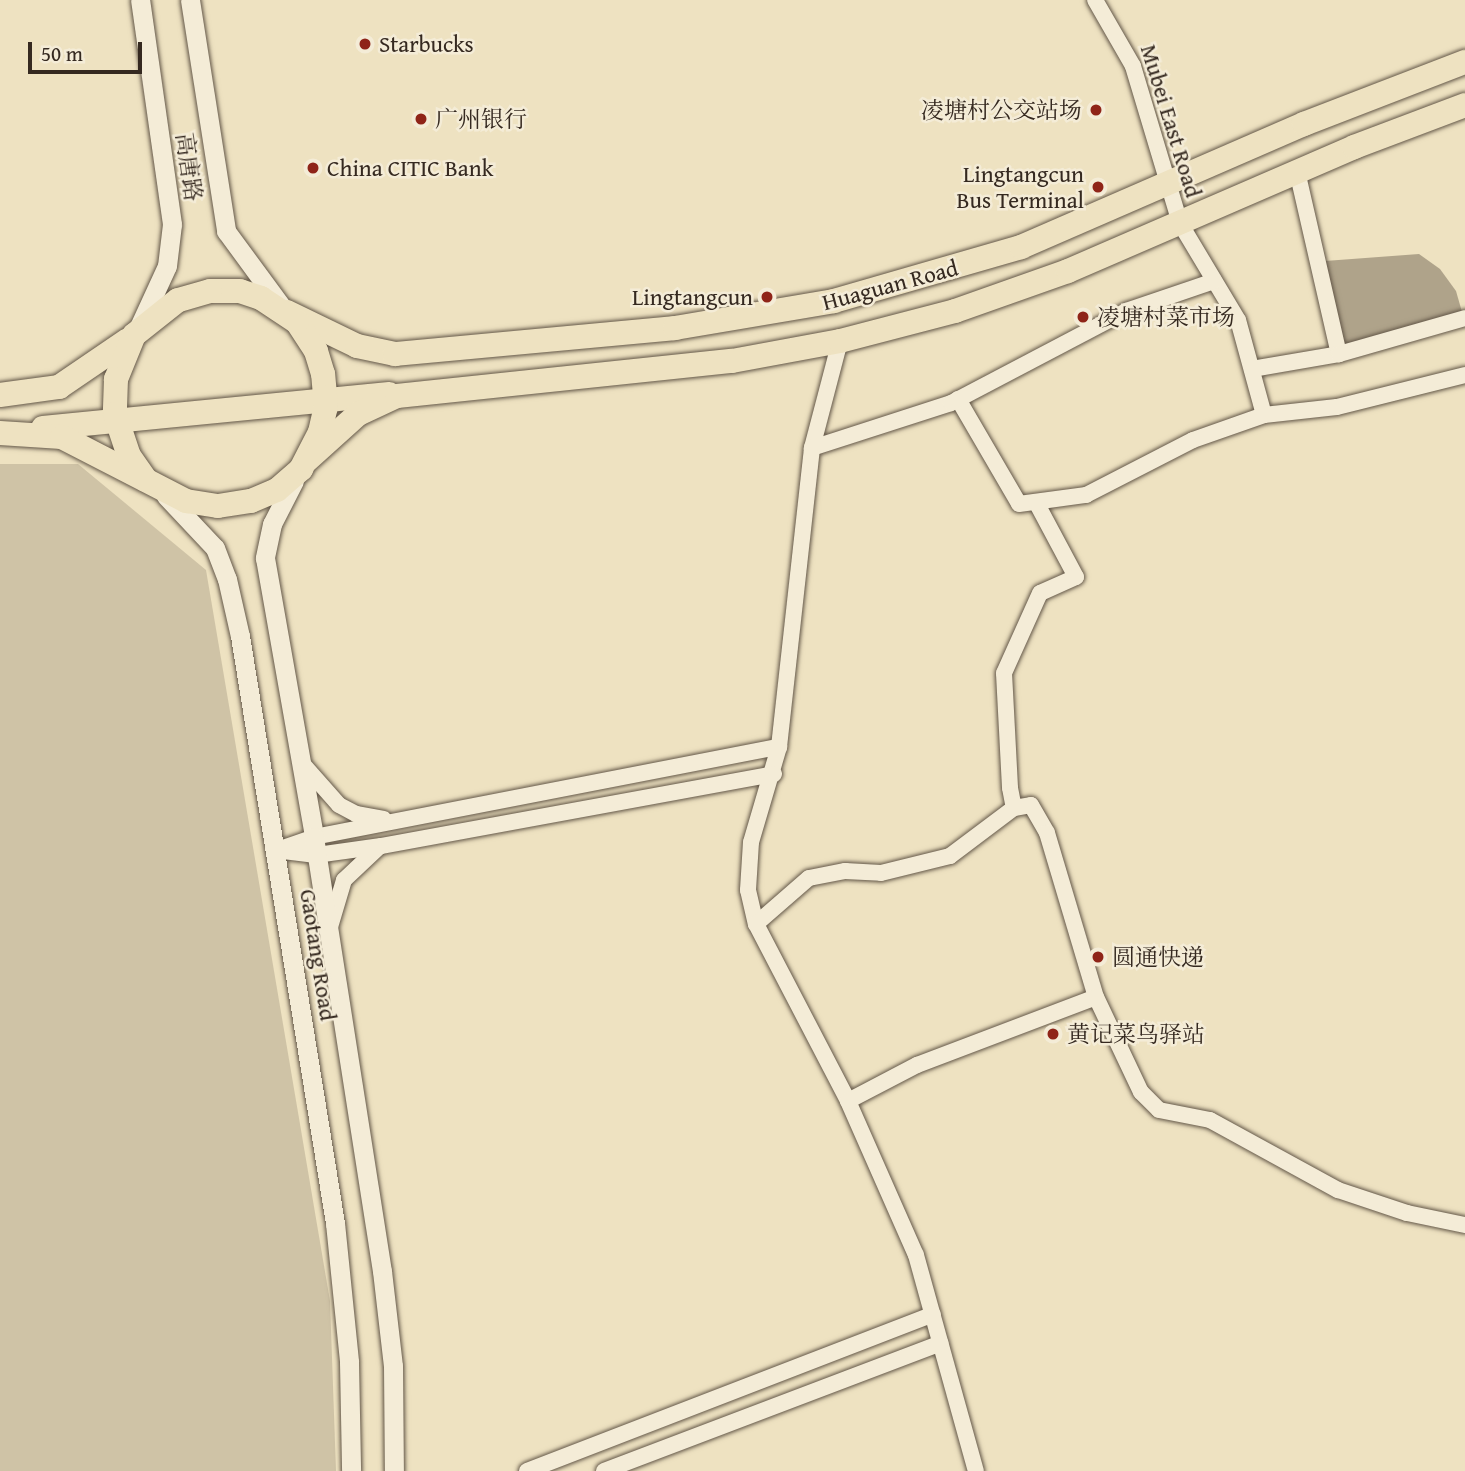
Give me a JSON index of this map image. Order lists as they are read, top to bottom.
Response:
{
  "streets": {
    "main road": ["Huaguan Road"],
    "street": ["Mubei East Road", "高唐路", "Gaotang Road"]
  },
  "crossings": [
    ["Mubei East Road", "Huaguan Road"],
    ["高唐路", "Huaguan Road"],
    ["Huaguan Road", "Gaotang Road"]
  ],
  "places": [
    "Starbucks",
    "凌塘村公交站场",
    "广州银行",
    "China CITIC Bank",
    "Lingtangcun Bus Terminal",
    "Lingtangcun",
    "凌塘村菜市场",
    "圆通快递",
    "黄记菜鸟驿站"
  ],
  "scale_bar": "50 m"
}
